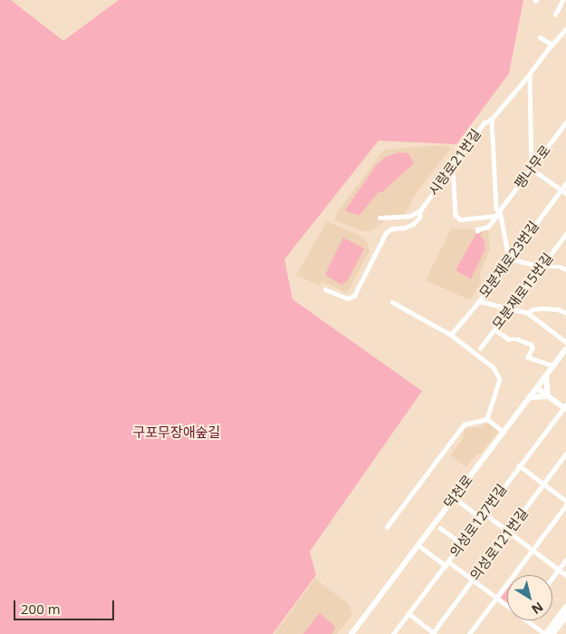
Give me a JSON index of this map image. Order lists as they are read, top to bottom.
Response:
{
  "streets": {
    "main road": ["덕천로"],
    "street": [
      "시랑로21번길",
      "팽나무로",
      "모분재로23번길",
      "모분재로15번길",
      "의성로127번길",
      "의성로121번길"
    ]
  },
  "crossings": [
    ["시랑로21번길", "팽나무로"]
  ],
  "parks": ["구포무장애숲길"],
  "scale_bar": "200 m",
  "north": "bottom right"
}
